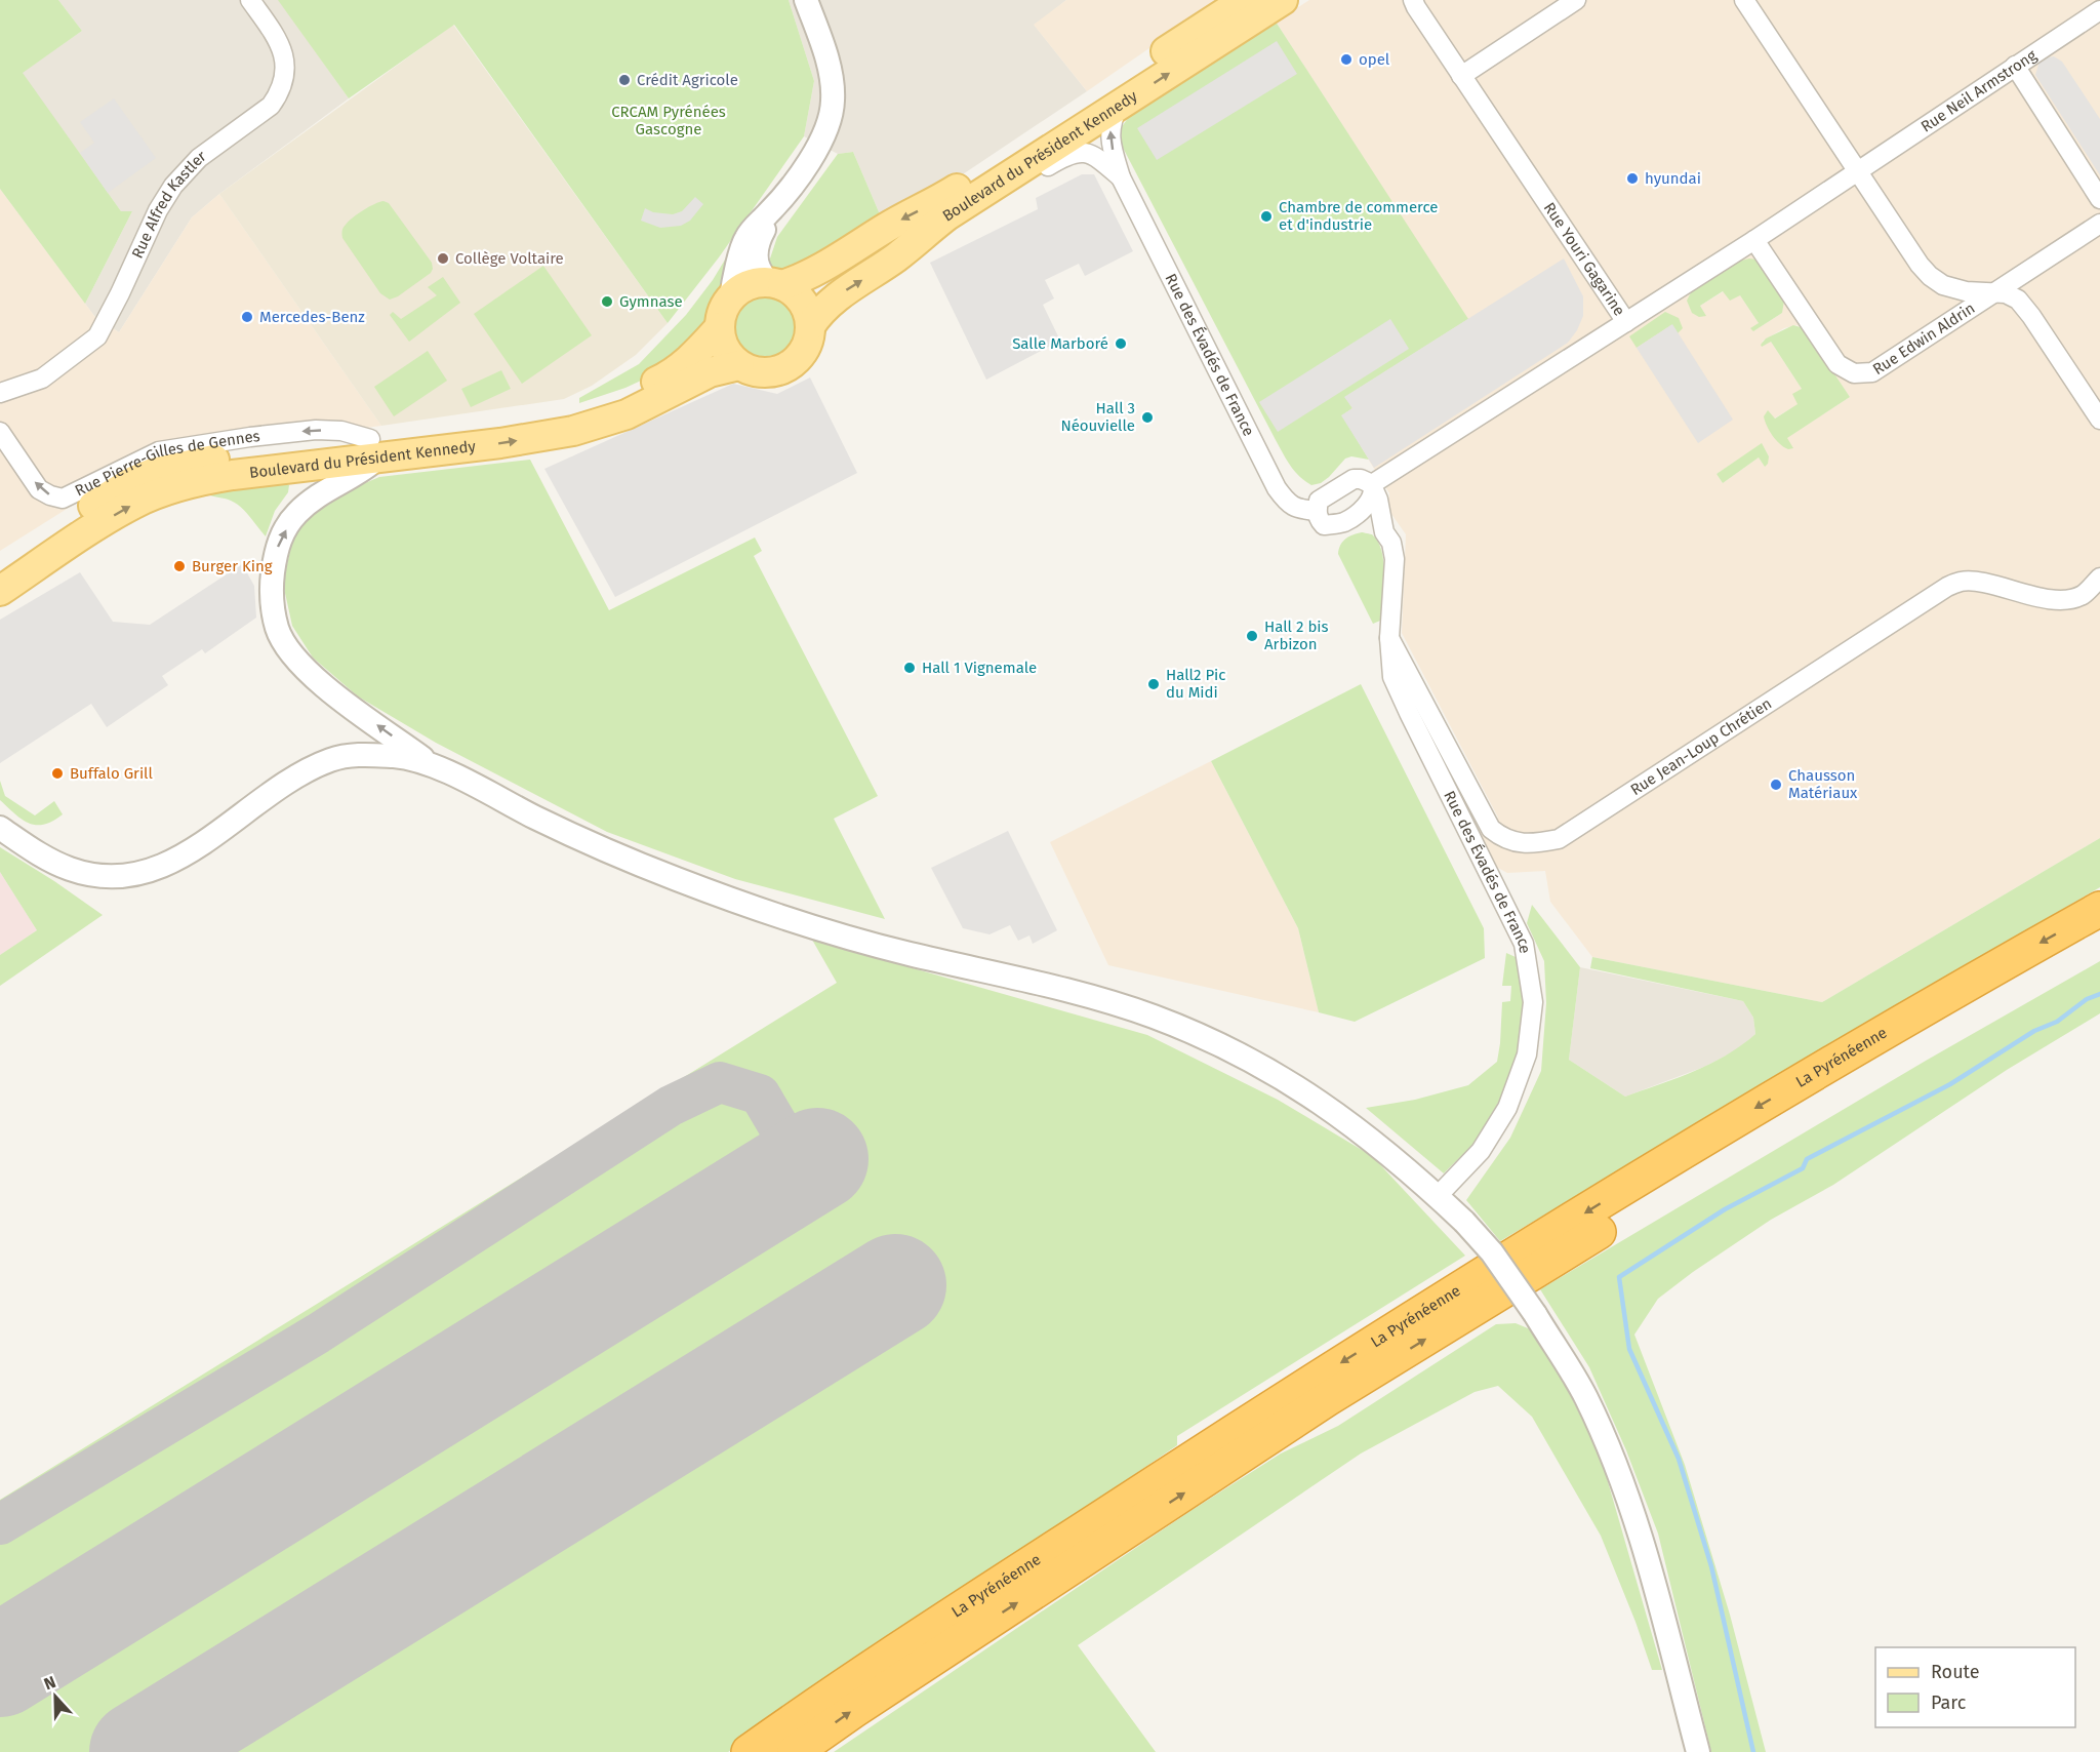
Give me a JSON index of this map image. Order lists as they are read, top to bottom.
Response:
{
  "streets": {
    "highway": ["La Pyrénéenne"],
    "main road": ["Boulevard du Président Kennedy"],
    "street": [
      "Rue Neil Armstrong",
      "Rue Alfred Kastler",
      "Rue Youri Gagarine",
      "Rue Edwin Aldrin",
      "Rue des Évadés de France",
      "Rue Pierre-Gilles de Gennes",
      "Rue Jean-Loup Chrétien"
    ]
  },
  "crossings": [
    ["Rue Neil Armstrong", "Rue Youri Gagarine"],
    ["Rue Neil Armstrong", "Rue Edwin Aldrin"],
    ["Boulevard du Président Kennedy", "Rue des Évadés de France"],
    ["Boulevard du Président Kennedy", "Rue Pierre-Gilles de Gennes"],
    ["Rue Youri Gagarine", "Rue des Évadés de France"],
    ["Rue des Évadés de France", "Rue Jean-Loup Chrétien"]
  ],
  "one_way": ["Rue Pierre-Gilles de Gennes"],
  "parks": ["CRCAM Pyrénées Gascogne"],
  "places": [
    "opel",
    "Crédit Agricole",
    "hyundai",
    "Chambre de commerce et d'industrie",
    "Collège Voltaire",
    "Gymnase",
    "Mercedes-Benz",
    "Salle Marboré",
    "Hall 3 Néouvielle",
    "Burger King",
    "Hall 2 bis Arbizon",
    "Hall 1 Vignemale",
    "Hall2 Pic du Midi",
    "Buffalo Grill",
    "Chausson Matériaux"
  ],
  "legend": ["Route", "Parc"],
  "north": "top"
}
